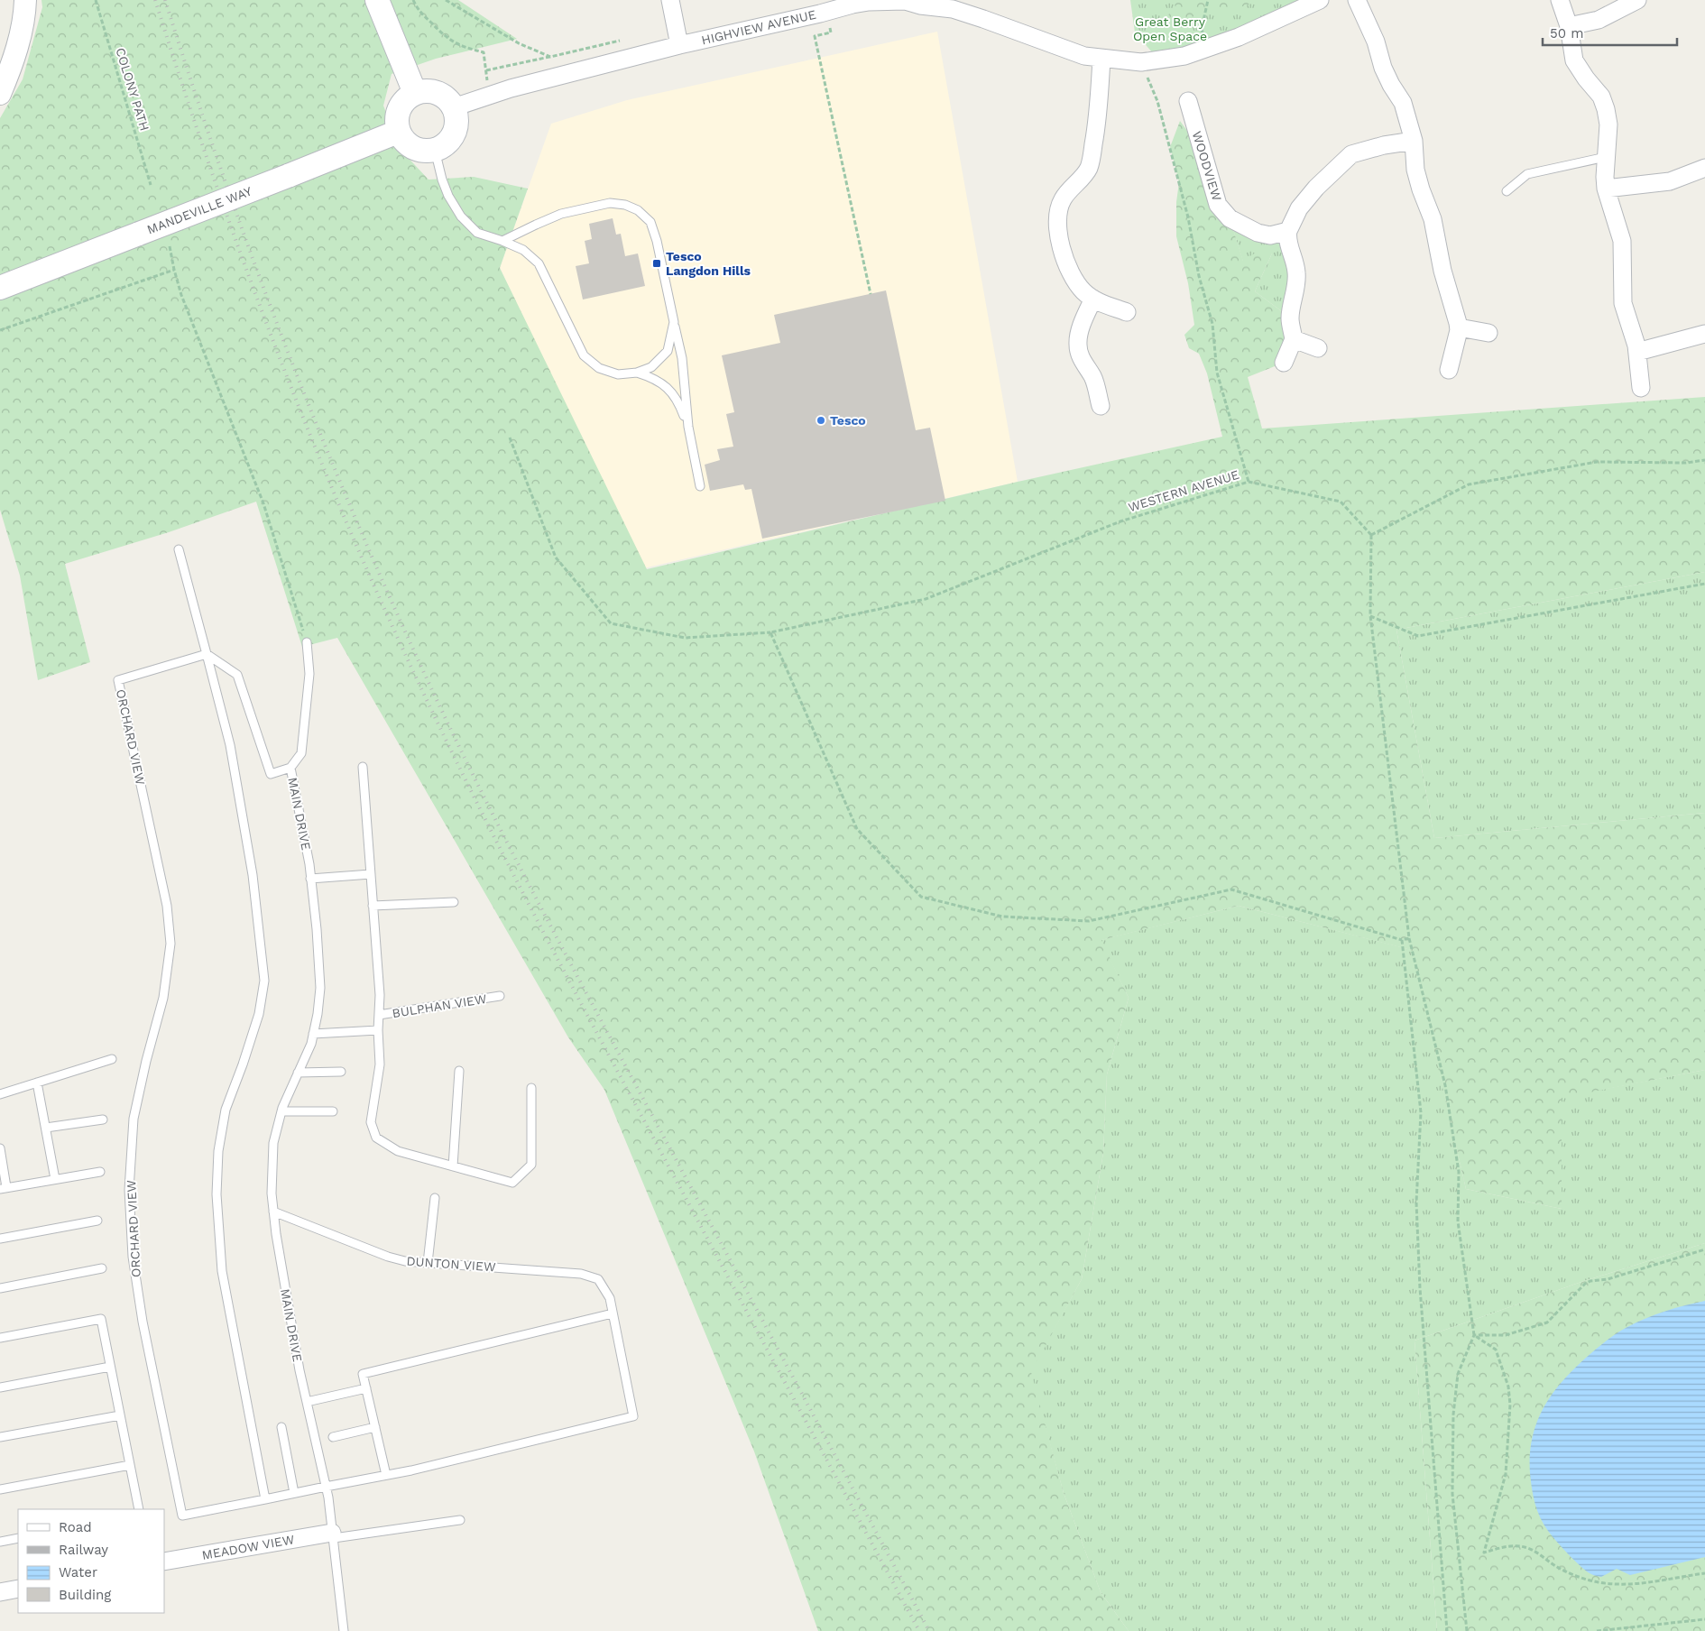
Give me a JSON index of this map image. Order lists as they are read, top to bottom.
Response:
{
  "streets": {
    "main road": ["MANDEVILLE WAY"],
    "street": ["HIGHVIEW AVENUE", "WOODVIEW", "MEADOW VIEW"],
    "lane": [
      "ORCHARD VIEW",
      "MAIN DRIVE",
      "BULPHAN VIEW",
      "DUNTON VIEW"
    ],
    "path": ["COLONY PATH", "WESTERN AVENUE"]
  },
  "crossings": [
    ["HIGHVIEW AVENUE", "MANDEVILLE WAY"],
    ["ORCHARD VIEW", "MAIN DRIVE"],
    ["ORCHARD VIEW", "DUNTON VIEW"],
    ["MAIN DRIVE", "DUNTON VIEW"],
    ["MAIN DRIVE", "MEADOW VIEW"]
  ],
  "parks": ["Great Berry Open Space"],
  "places": {
    "transit": ["Tesco Langdon Hills"],
    "other": ["Tesco"]
  },
  "legend": [
    "Road",
    "Railway",
    "Water",
    "Building"
  ],
  "scale_bar": "50 m"
}
